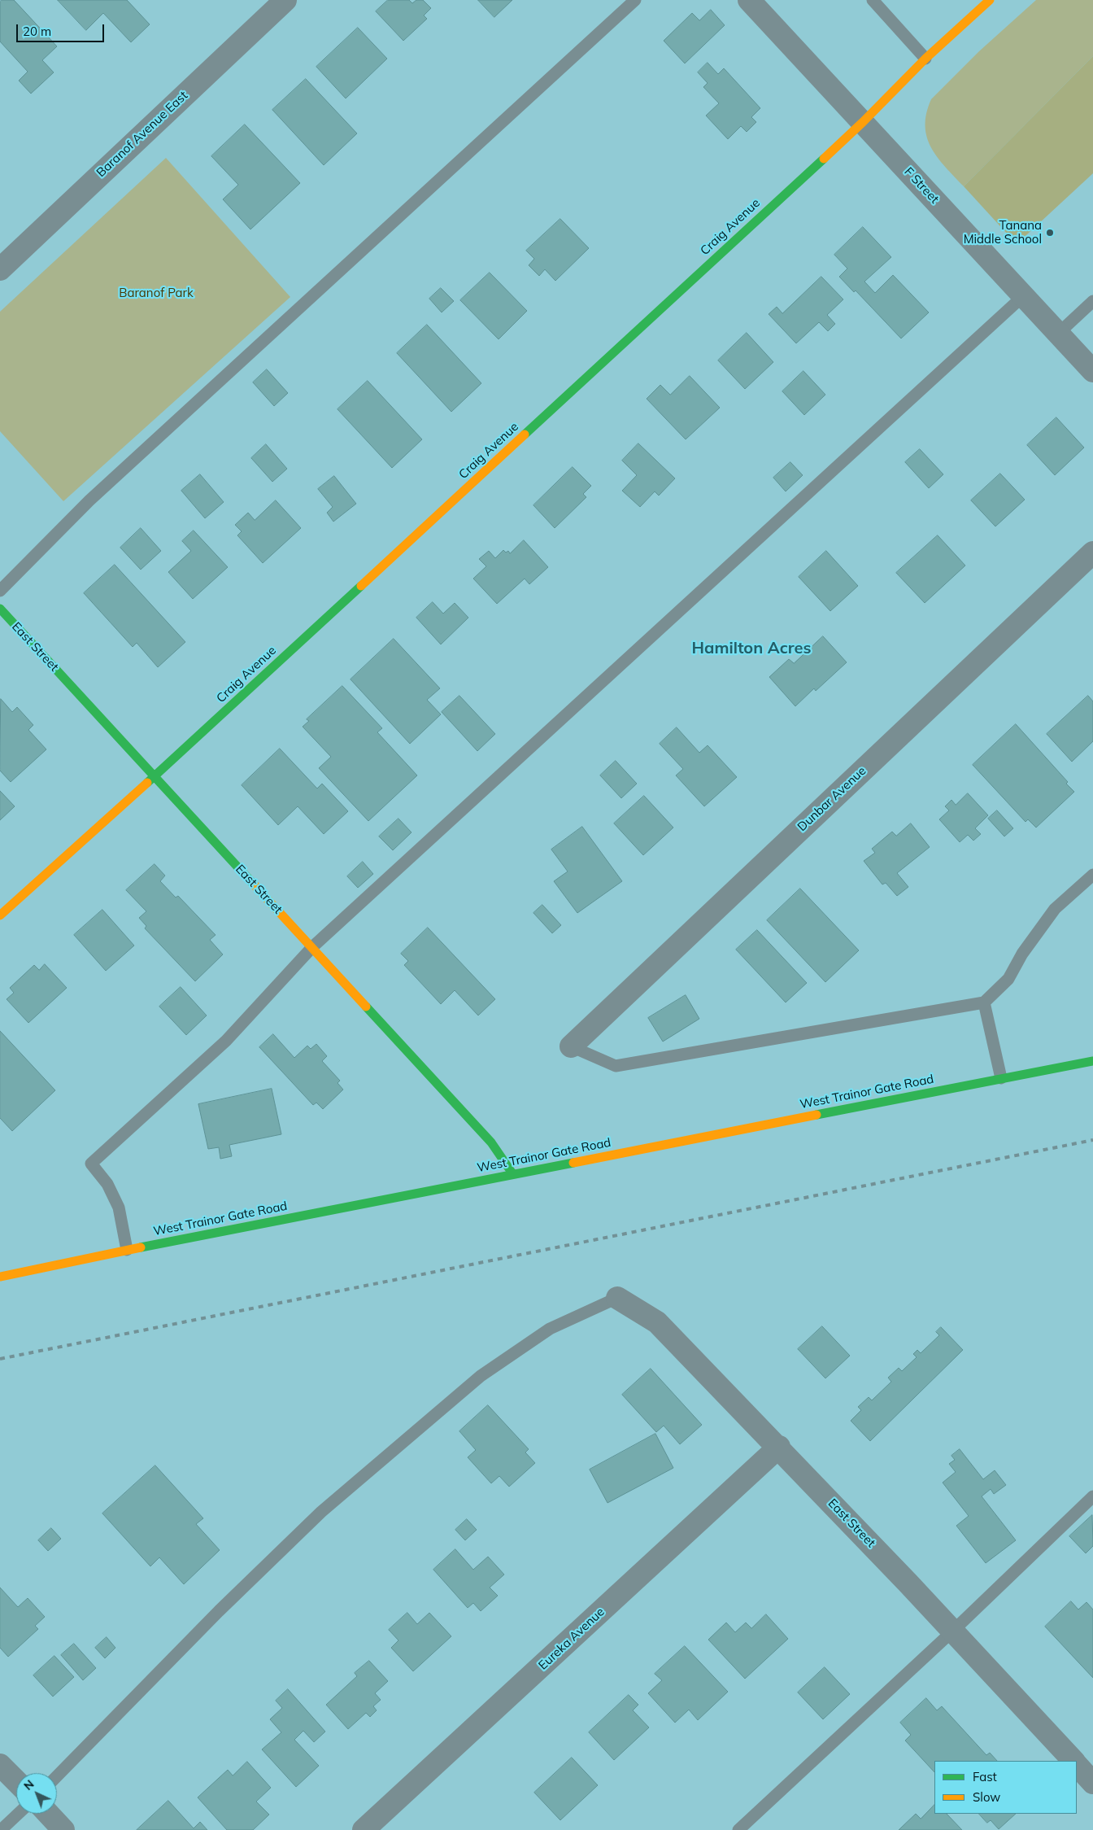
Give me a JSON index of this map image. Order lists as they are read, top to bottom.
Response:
{
  "streets": {
    "street": [
      "Baranof Avenue East",
      "F Street",
      "Craig Avenue",
      "East Street",
      "Dunbar Avenue",
      "West Trainor Gate Road",
      "Eureka Avenue"
    ]
  },
  "crossings": [
    ["F Street", "Craig Avenue"],
    ["Craig Avenue", "East Street"],
    ["East Street", "West Trainor Gate Road"],
    ["East Street", "Eureka Avenue"]
  ],
  "districts": ["Hamilton Acres"],
  "parks": ["Baranof Park"],
  "places": ["Tanana Middle School"],
  "legend": ["Fast", "Slow"],
  "scale_bar": "20 m",
  "north": "top left"
}
